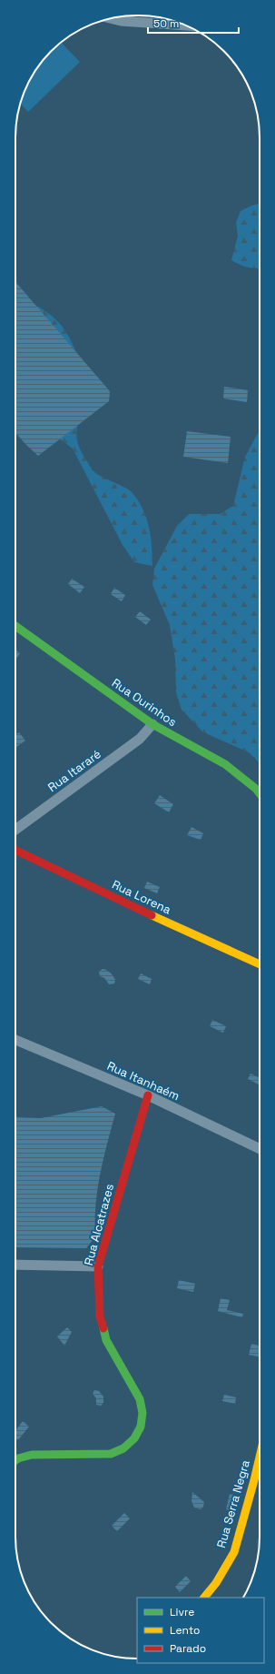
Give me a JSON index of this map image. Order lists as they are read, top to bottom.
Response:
{
  "streets": {
    "street": [
      "Rua Ourinhos",
      "Rua Itararé",
      "Rua Lorena",
      "Rua Itanhaém",
      "Rua Alcatrazes",
      "Rua Serra Negra"
    ]
  },
  "crossings": [
    ["Rua Ourinhos", "Rua Itararé"],
    ["Rua Itanhaém", "Rua Alcatrazes"]
  ],
  "legend": ["Livre", "Lento", "Parado"],
  "scale_bar": "50 m"
}
